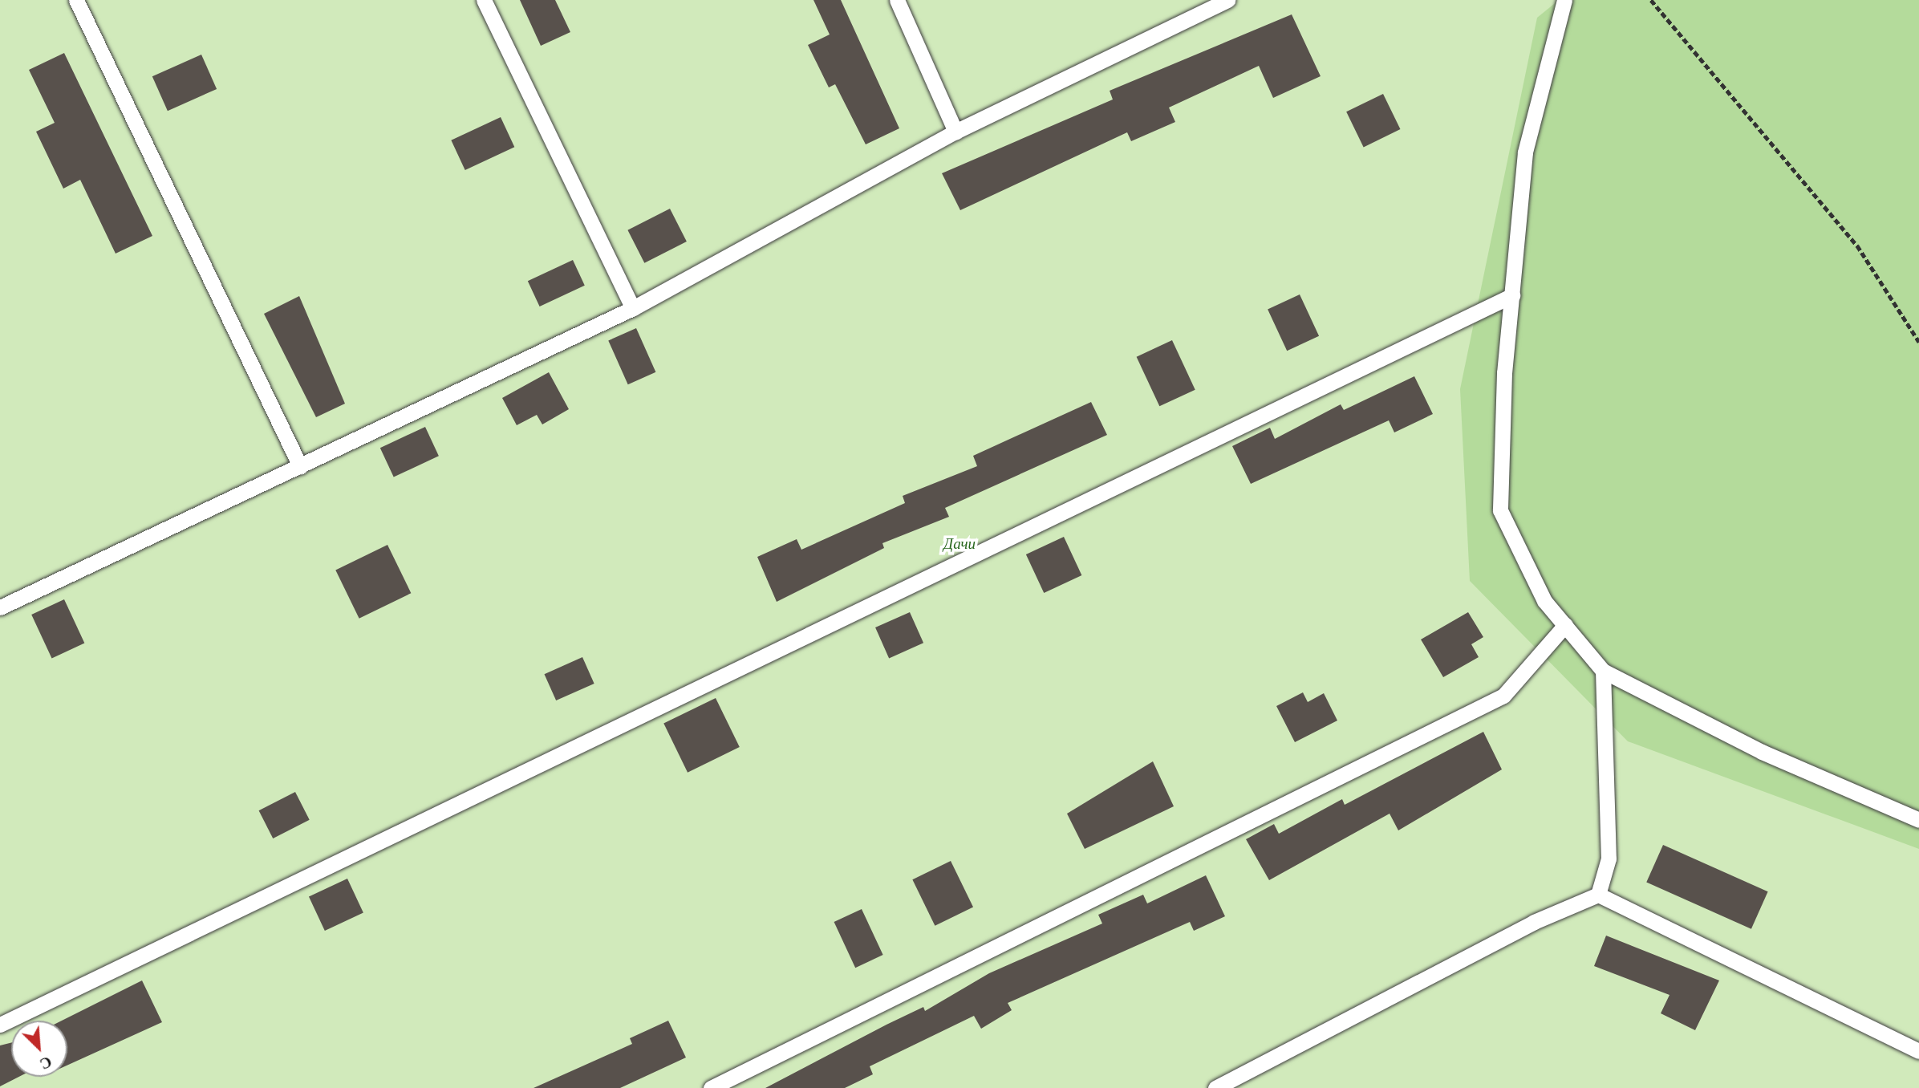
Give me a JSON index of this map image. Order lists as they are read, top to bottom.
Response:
{
  "parks": ["Дачи"],
  "north": "bottom right"
}
